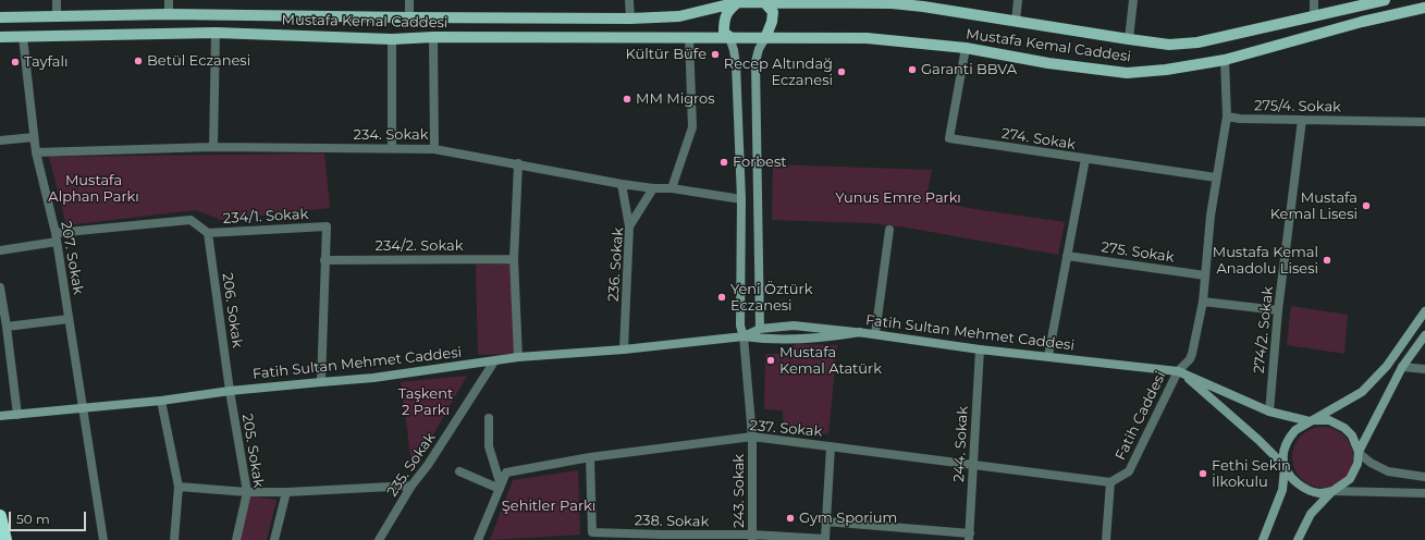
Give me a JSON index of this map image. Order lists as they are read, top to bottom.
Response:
{
  "streets": {
    "main road": ["Mustafa Kemal Caddesi", "Fatih Sultan Mehmet Caddesi"],
    "street": [
      "275/4. Sokak",
      "234. Sokak",
      "274. Sokak",
      "234/1. Sokak",
      "234/2. Sokak",
      "275. Sokak",
      "207. Sokak",
      "236. Sokak",
      "206. Sokak",
      "274/2. Sokak",
      "Fatih Caddesi",
      "237. Sokak",
      "244. Sokak",
      "205. Sokak",
      "235. Sokak",
      "243. Sokak",
      "238. Sokak"
    ]
  },
  "crossings": [
    ["Mustafa Kemal Caddesi", "274. Sokak"],
    ["Mustafa Kemal Caddesi", "207. Sokak"],
    ["275/4. Sokak", "274/2. Sokak"],
    ["275/4. Sokak", "Fatih Caddesi"],
    ["234. Sokak", "207. Sokak"],
    ["234. Sokak", "236. Sokak"],
    ["274. Sokak", "Fatih Caddesi"],
    ["234/1. Sokak", "234/2. Sokak"],
    ["234/1. Sokak", "207. Sokak"],
    ["234/1. Sokak", "206. Sokak"],
    ["234/1. Sokak", "Fatih Sultan Mehmet Caddesi"],
    ["275. Sokak", "Fatih Caddesi"],
    ["207. Sokak", "Fatih Sultan Mehmet Caddesi"],
    ["236. Sokak", "Fatih Sultan Mehmet Caddesi"],
    ["206. Sokak", "Fatih Sultan Mehmet Caddesi"],
    ["206. Sokak", "205. Sokak"],
    ["274/2. Sokak", "Fatih Sultan Mehmet Caddesi"],
    ["Fatih Sultan Mehmet Caddesi", "Fatih Caddesi"],
    ["Fatih Sultan Mehmet Caddesi", "244. Sokak"],
    ["Fatih Sultan Mehmet Caddesi", "205. Sokak"],
    ["Fatih Sultan Mehmet Caddesi", "235. Sokak"],
    ["Fatih Sultan Mehmet Caddesi", "243. Sokak"],
    ["Fatih Caddesi", "237. Sokak"],
    ["237. Sokak", "244. Sokak"],
    ["237. Sokak", "243. Sokak"],
    ["237. Sokak", "238. Sokak"],
    ["243. Sokak", "238. Sokak"]
  ],
  "parks": [
    "Mustafa Alphan Parkı",
    "Yunus Emre Parkı",
    "Taşkent 2 Parkı",
    "Şehitler Parkı"
  ],
  "places": [
    "Kültür Büfe",
    "Betül Eczanesi",
    "Tayfalı",
    "Garanti BBVA",
    "Recep Altındağ Eczanesi",
    "MM Migros",
    "Forbest",
    "Mustafa Kemal Lisesi",
    "Mustafa Kemal Anadolu Lisesi",
    "Yeni Öztürk Eczanesi",
    "Mustafa Kemal Atatürk",
    "Fethi Sekin İlkokulu",
    "Gym Sporium"
  ],
  "scale_bar": "50 m"
}
